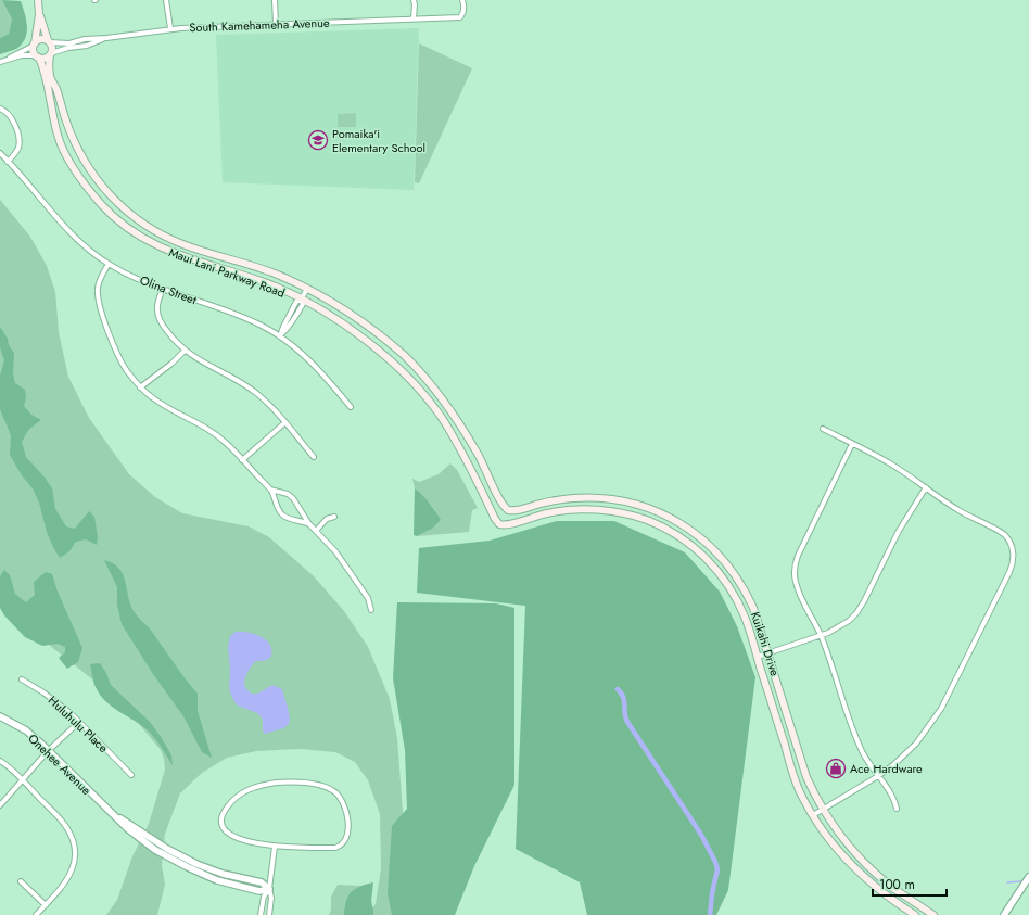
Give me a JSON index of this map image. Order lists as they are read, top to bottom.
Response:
{
  "streets": {
    "main road": ["Maui Lani Parkway Road", "Kuikahi Drive"],
    "street": [
      "South Kamehameha Avenue",
      "Olina Street",
      "Huluhulu Place",
      "Onehee Avenue"
    ]
  },
  "crossings": [
    ["South Kamehameha Avenue", "Maui Lani Parkway Road"],
    ["Maui Lani Parkway Road", "Kuikahi Drive"]
  ],
  "places": {
    "school or university": ["Pomaika'i Elementary School"],
    "shop": ["Ace Hardware"]
  },
  "scale_bar": "100 m"
}
